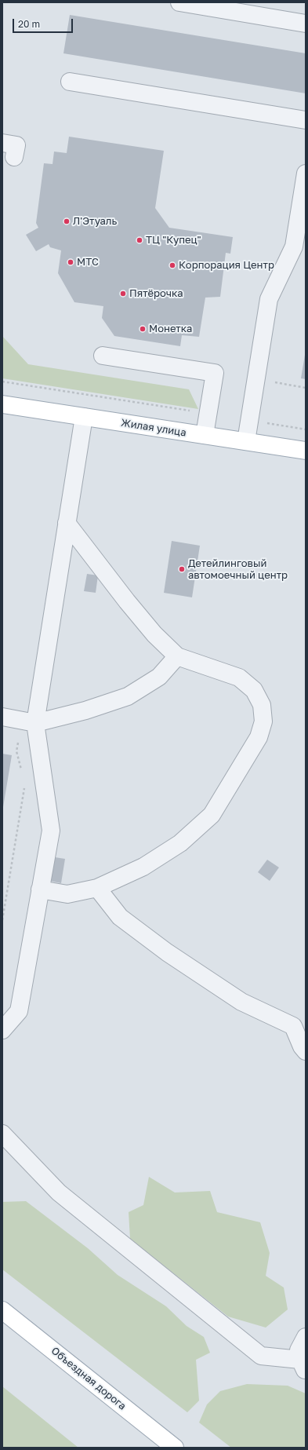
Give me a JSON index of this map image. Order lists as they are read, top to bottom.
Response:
{
  "streets": {
    "main road": ["Жилая улица", "Объездная дорога"]
  },
  "places": [
    "Л'Этуаль",
    "ТЦ \"Купец\"",
    "МТС",
    "Корпорация Центр",
    "Пятёрочка",
    "Монетка",
    "Детейлинговый автомоечный центр"
  ],
  "scale_bar": "20 m"
}
